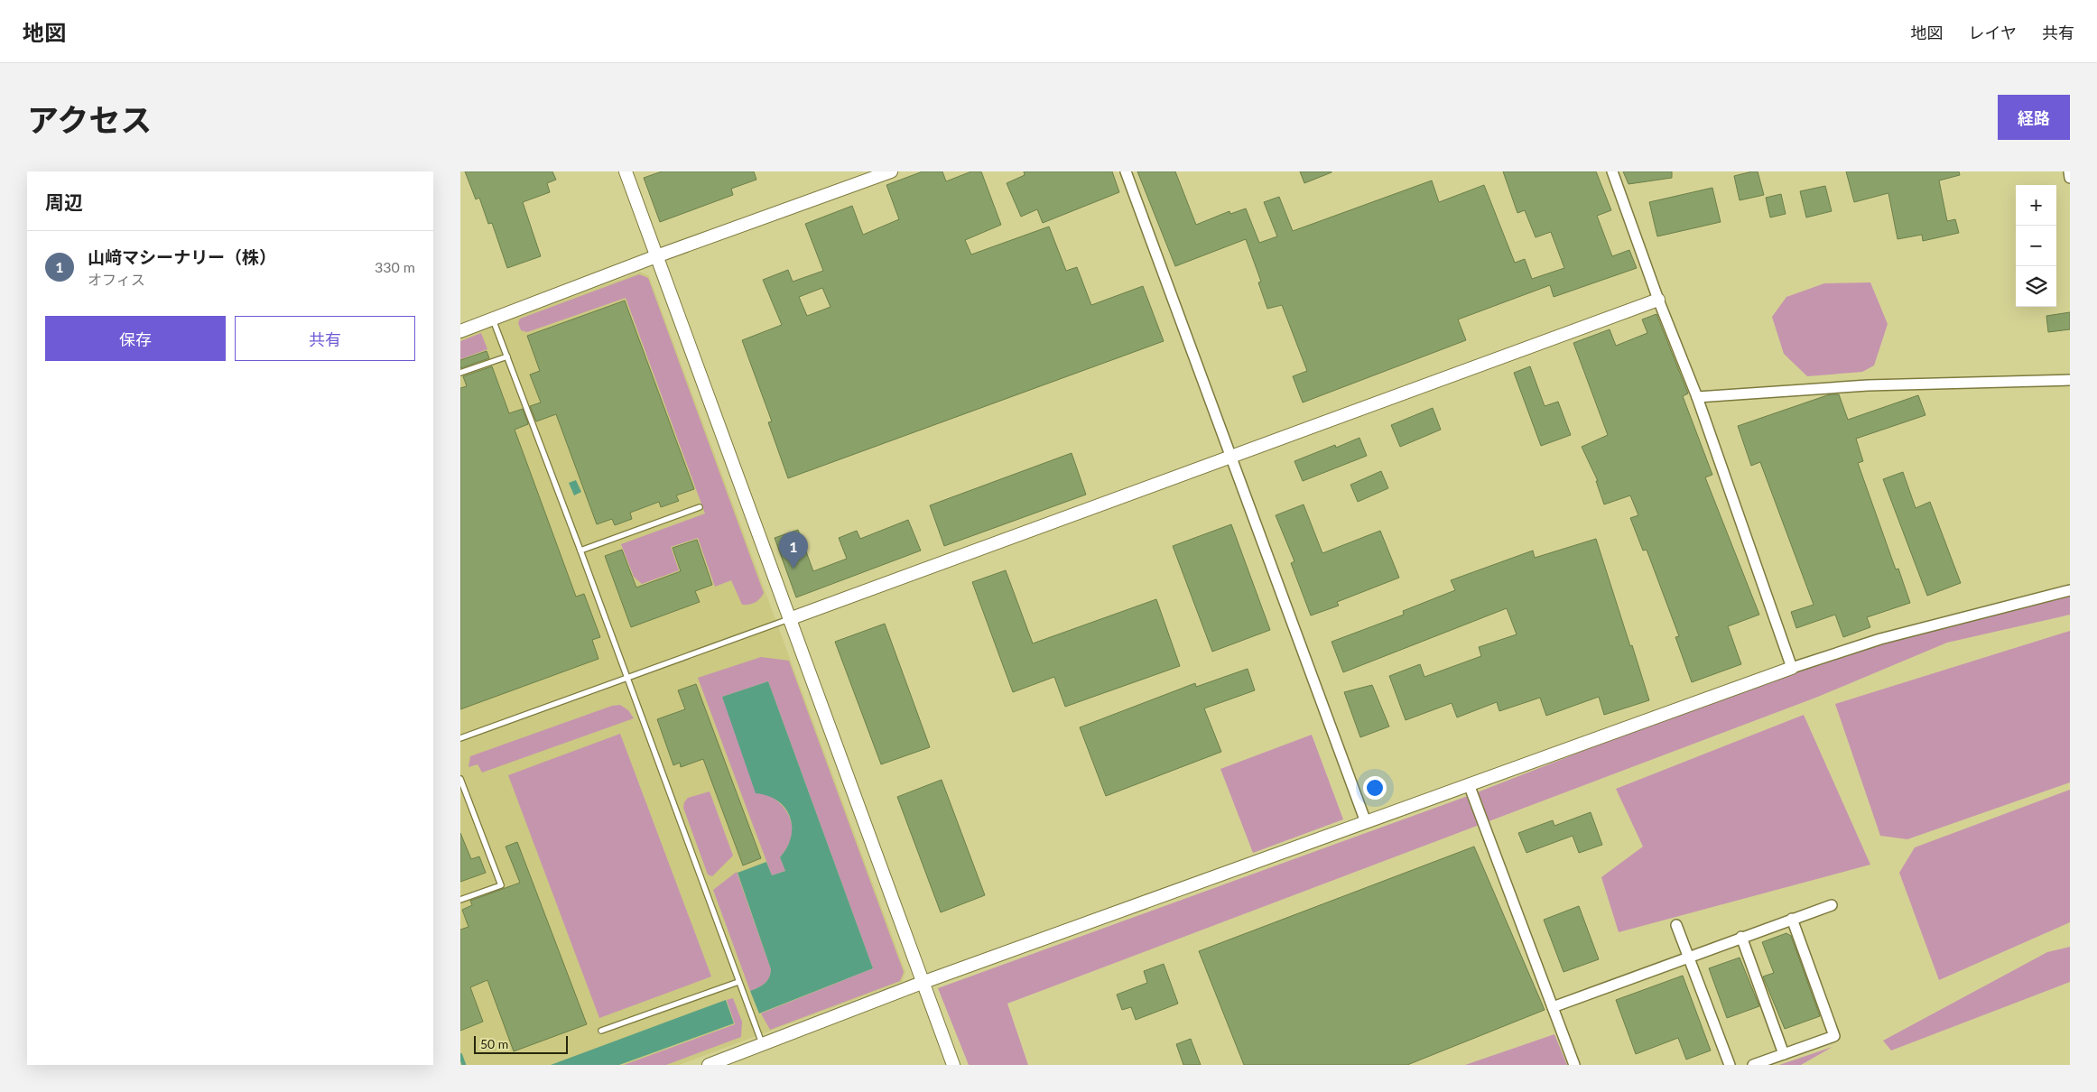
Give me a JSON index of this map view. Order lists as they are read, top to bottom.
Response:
{
  "scale_bar": "50 m",
  "page": {
    "header": "地図",
    "nav": ["地図", "レイヤ", "共有"],
    "title": "アクセス",
    "buttons": [
      "経路",
      ["保存", "共有"]
    ],
    "heading": "周辺",
    "map_buttons": ["+", "−"],
    "list": [
      {
        "mark": "1",
        "name": "山﨑マシーナリー（株）",
        "note": "オフィス",
        "value": "330 m"
      }
    ],
    "pins": "1",
    "scale": "50 m"
  }
}
